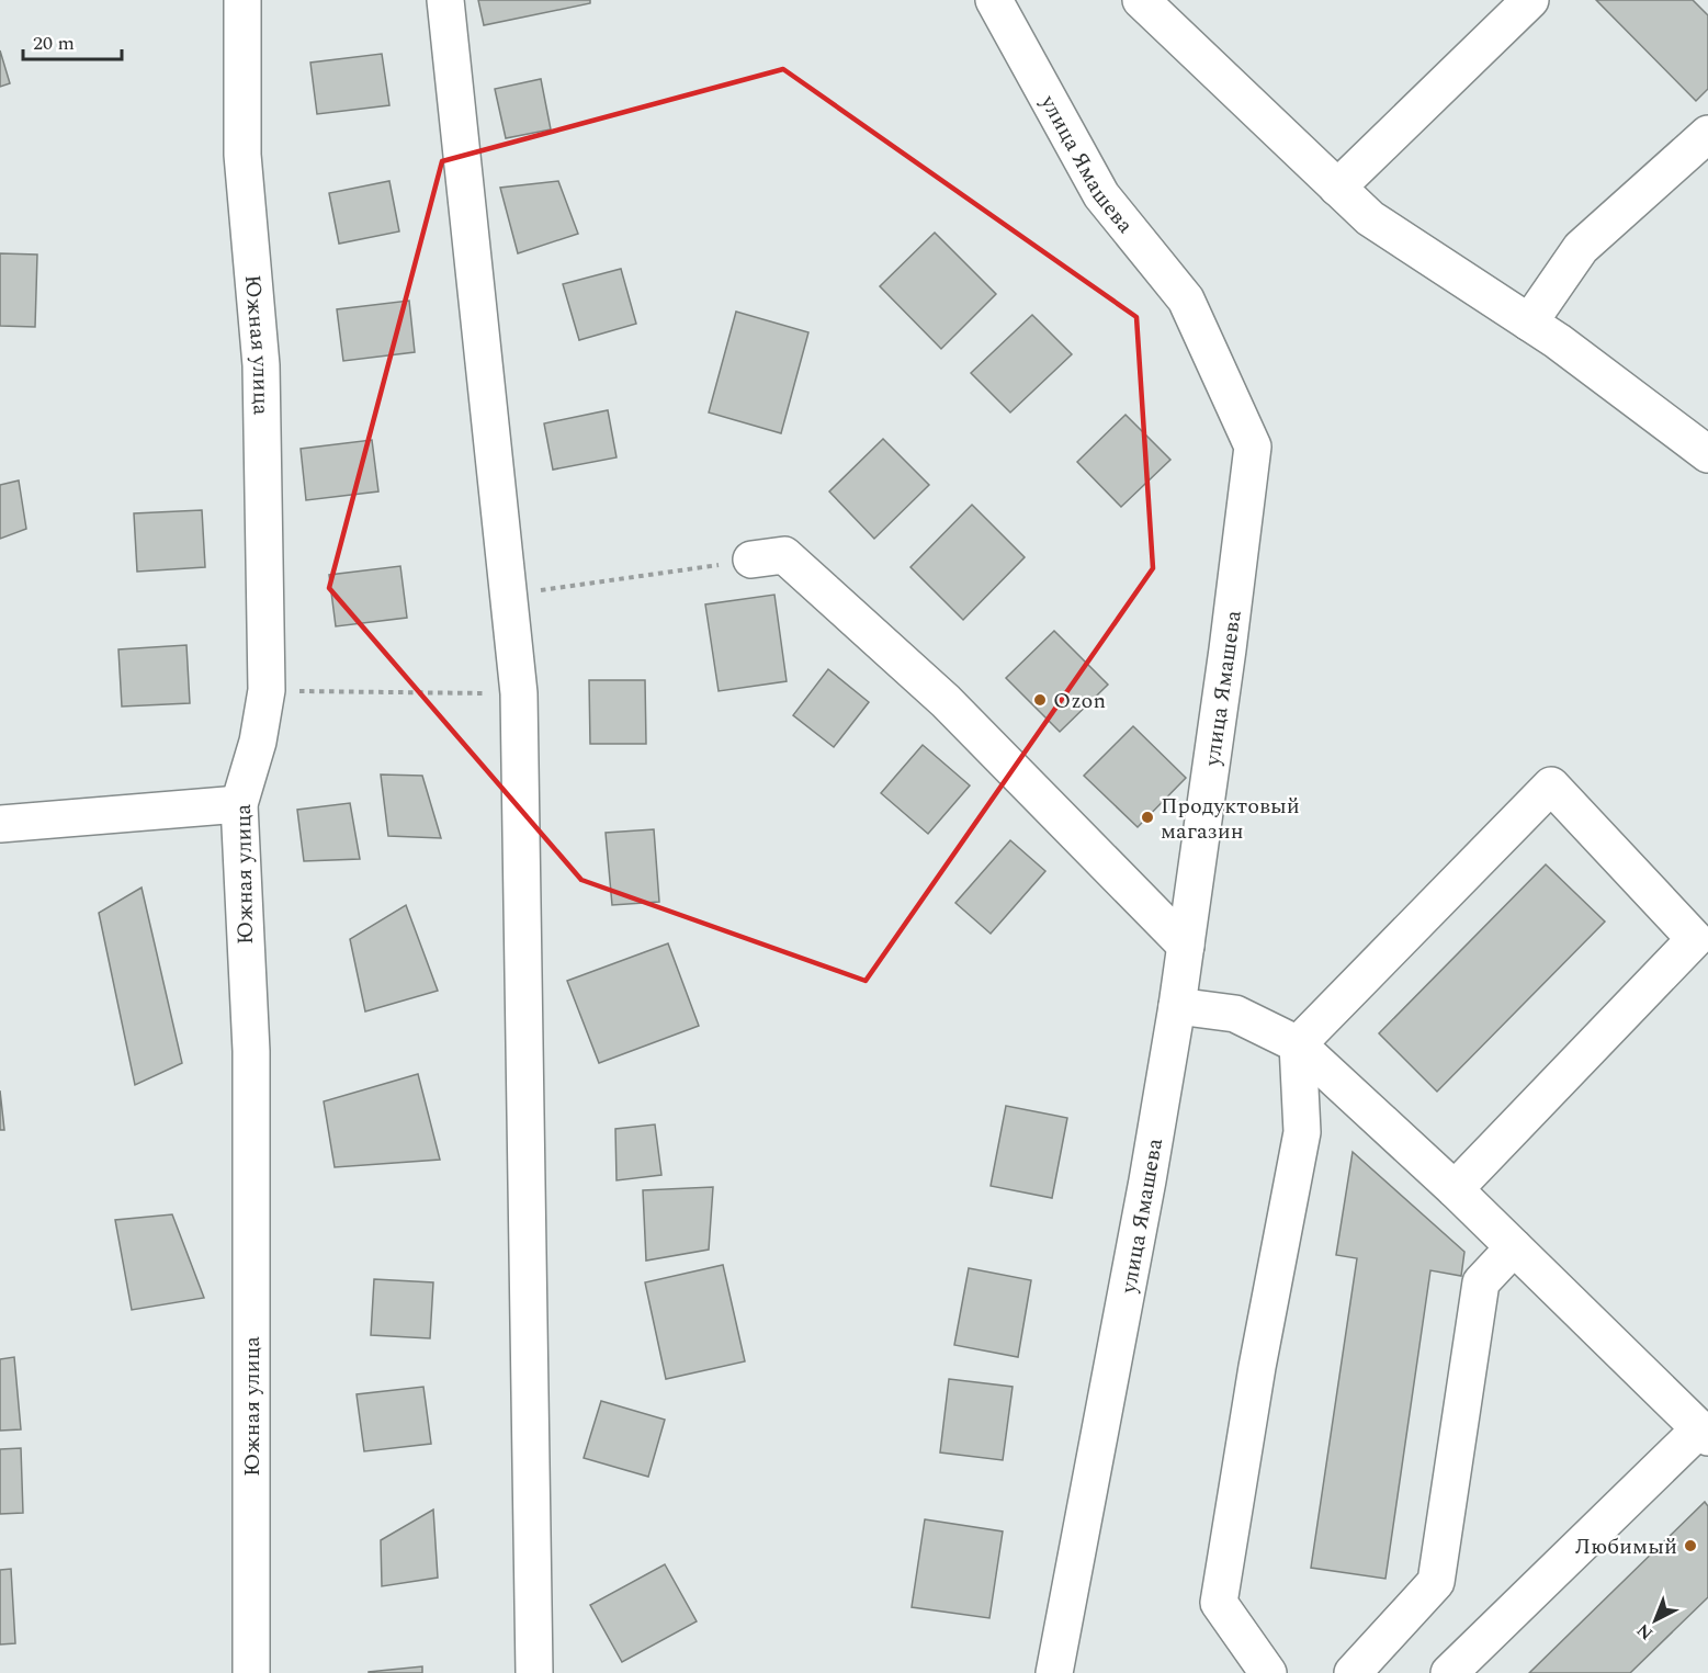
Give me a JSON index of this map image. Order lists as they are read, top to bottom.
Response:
{
  "streets": {
    "street": ["улица Ямашева", "Южная улица"]
  },
  "places": ["Ozon", "Продуктовый магазин", "Любимый"],
  "scale_bar": "20 m",
  "north": "bottom left"
}
